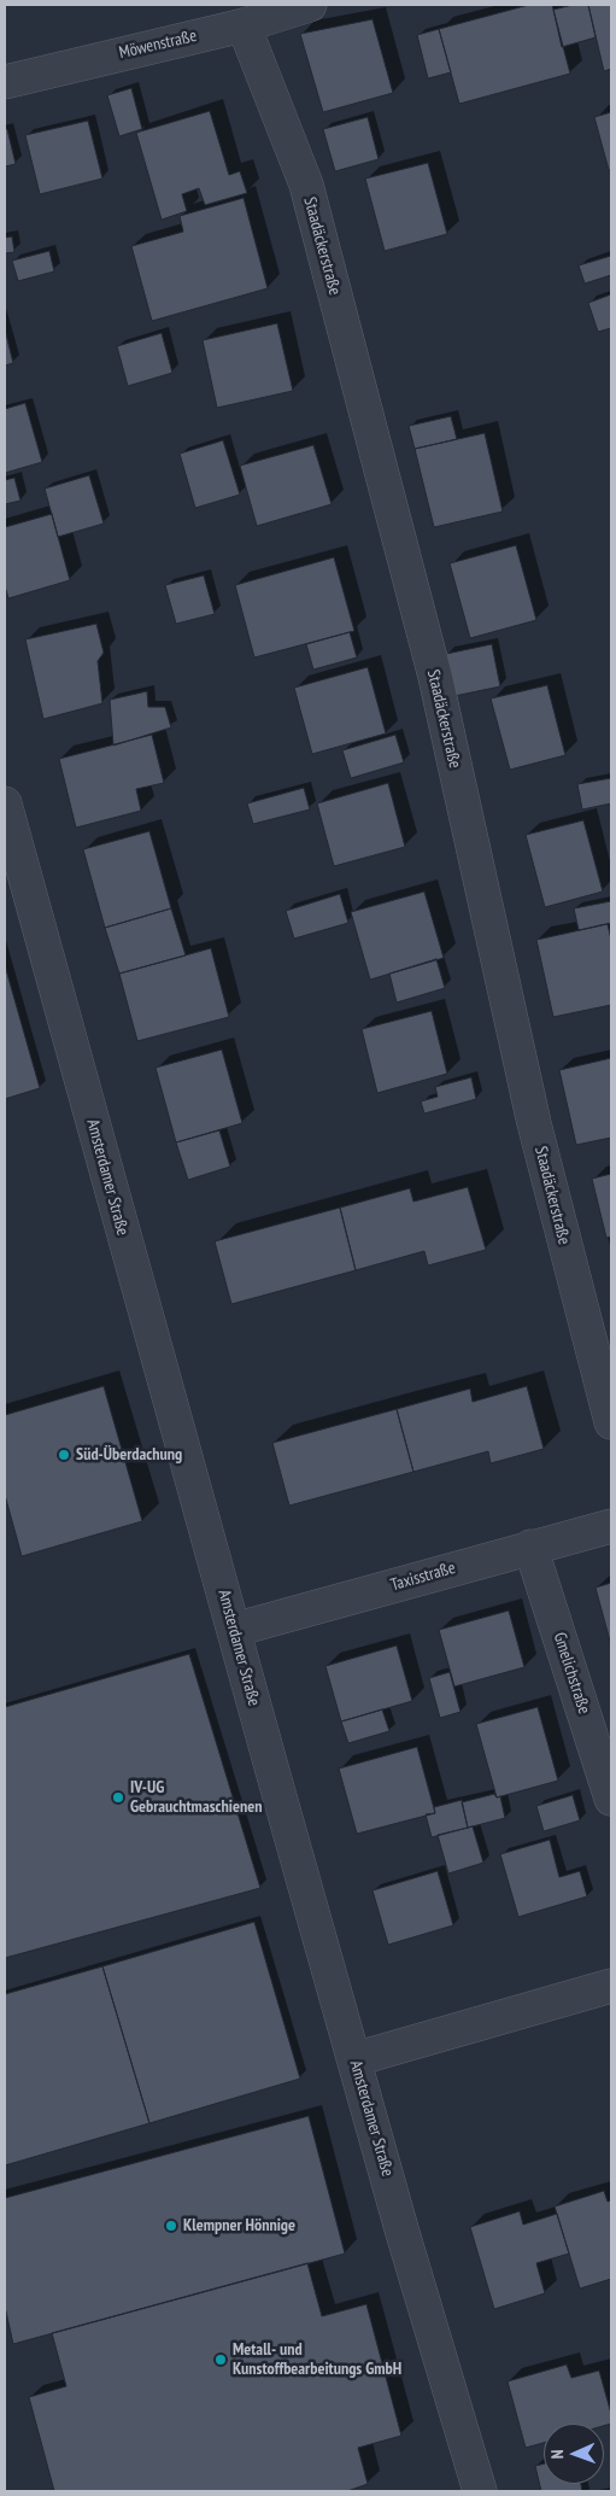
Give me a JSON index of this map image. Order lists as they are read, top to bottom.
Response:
{
  "streets": {
    "street": [
      "Möwenstraße",
      "Staadäckerstraße",
      "Amsterdamer Straße",
      "Taxisstraße",
      "Gmelichstraße"
    ]
  },
  "crossings": [
    ["Möwenstraße", "Staadäckerstraße"],
    ["Amsterdamer Straße", "Taxisstraße"],
    ["Taxisstraße", "Gmelichstraße"]
  ],
  "places": [
    "Süd-Überdachung",
    "IV-UG Gebrauchtmaschienen",
    "Klempner Hönnige",
    "Metall- und Kunstoffbearbeitungs GmbH"
  ],
  "north": "left"
}
